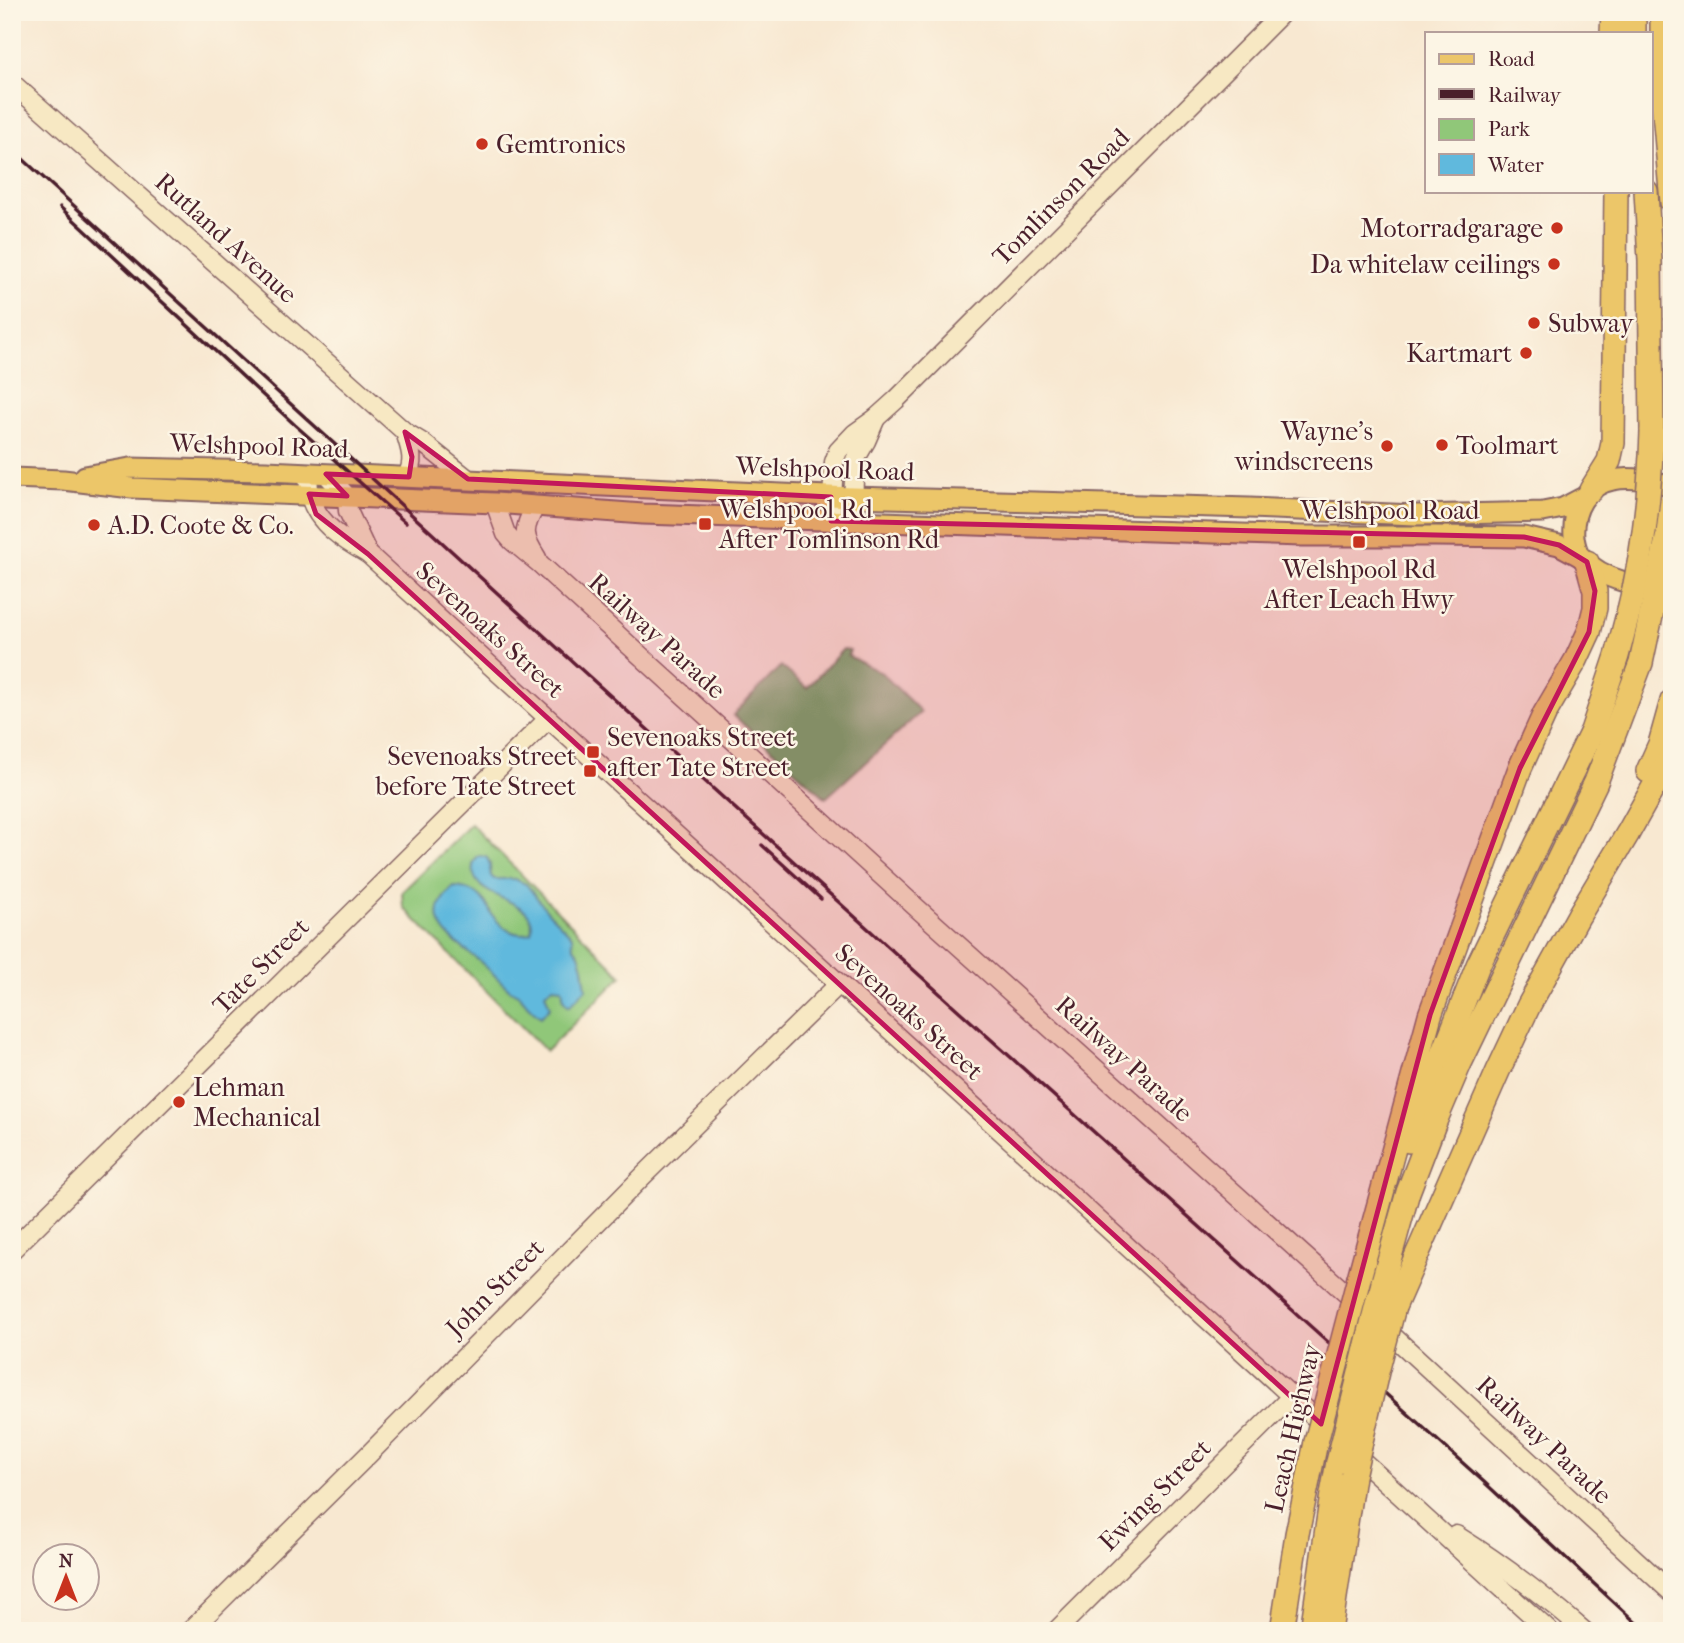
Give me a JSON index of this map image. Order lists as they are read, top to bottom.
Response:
{
  "streets": {
    "highway": ["Leach Highway"],
    "main road": ["Welshpool Road"],
    "street": [
      "Tomlinson Road",
      "Rutland Avenue",
      "Sevenoaks Street",
      "Railway Parade",
      "Tate Street",
      "John Street",
      "Ewing Street"
    ]
  },
  "crossings": [
    ["Tomlinson Road", "Welshpool Road"],
    ["Rutland Avenue", "Welshpool Road"],
    ["Welshpool Road", "Sevenoaks Street"],
    ["Welshpool Road", "Railway Parade"],
    ["Sevenoaks Street", "Tate Street"],
    ["Sevenoaks Street", "John Street"],
    ["Sevenoaks Street", "Ewing Street"]
  ],
  "places": {
    "other": [
      "Gemtronics",
      "Motorradgarage",
      "Da whitelaw ceilings",
      "Subway",
      "Kartmart",
      "Toolmart",
      "Wayne's windscreens",
      "A.D. Coote & Co.",
      "Lehman Mechanical"
    ],
    "transit": [
      "Welshpool Rd After Tomlinson Rd",
      "Welshpool Rd After Leach Hwy",
      "Sevenoaks Street after Tate Street",
      "Sevenoaks Street before Tate Street"
    ]
  },
  "legend": [
    "Road",
    "Railway",
    "Park",
    "Water"
  ],
  "north": "top"
}
